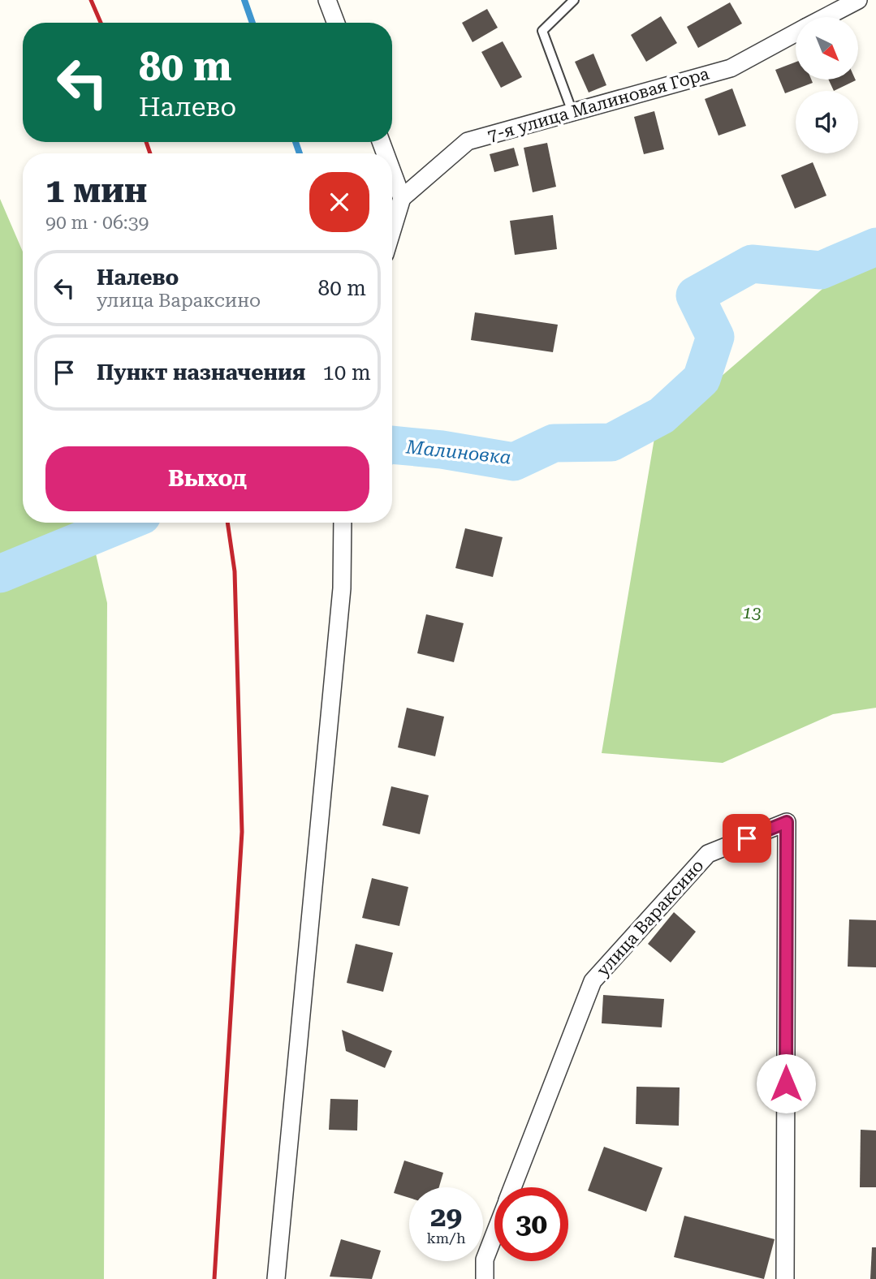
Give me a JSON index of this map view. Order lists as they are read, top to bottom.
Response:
{
  "streets": {
    "street": ["7-я улица Малиновая Гора", "улица Вараксино"]
  },
  "water": ["Малиновка"],
  "parks": ["13"],
  "north": "bottom right",
  "page": {
    "turn": ["80 m", "Налево"],
    "heading": ["1 мин", "90 m · 06:39"],
    "list": [
      {
        "name": "Налево",
        "note": "улица Вараксино",
        "value": "80 m"
      },
      {
        "name": "Пункт назначения",
        "value": "10 m"
      }
    ],
    "buttons": "Выход",
    "speed": "29 km/h",
    "limit": "30"
  }
}
